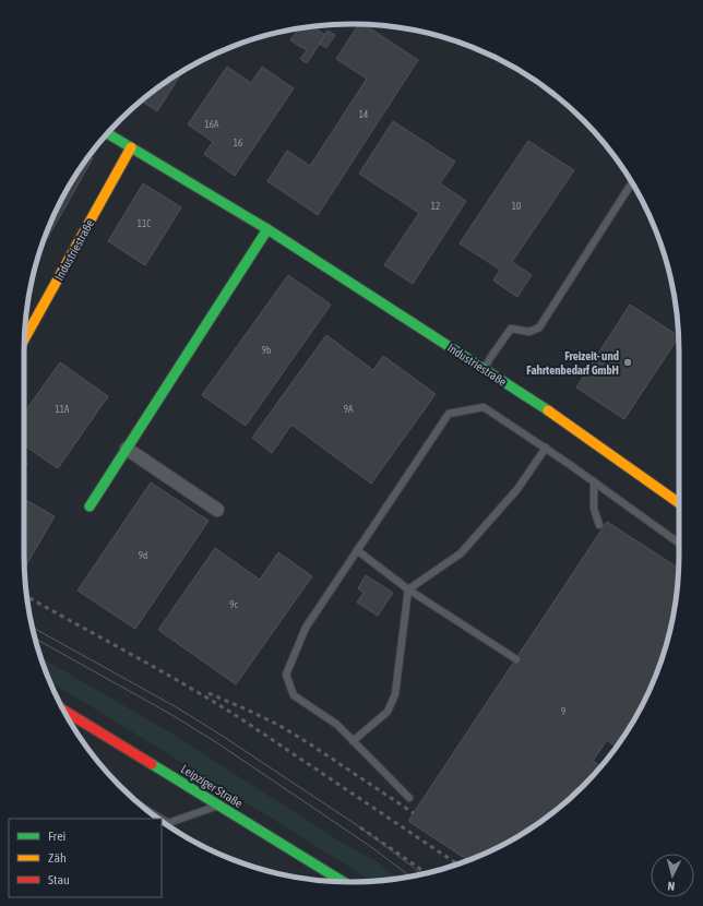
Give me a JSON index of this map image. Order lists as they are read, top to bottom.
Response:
{
  "streets": {
    "street": ["Industriestraße", "Leipziger Straße"]
  },
  "places": ["Freizeit- und Fahrtenbedarf GmbH"],
  "house_numbers": [
    "14",
    "16A",
    "16",
    "12",
    "10",
    "11C",
    "9b",
    "11A",
    "9A",
    "9d",
    "9c",
    "9"
  ],
  "legend": ["Frei", "Zäh", "Stau"],
  "north": "bottom"
}
